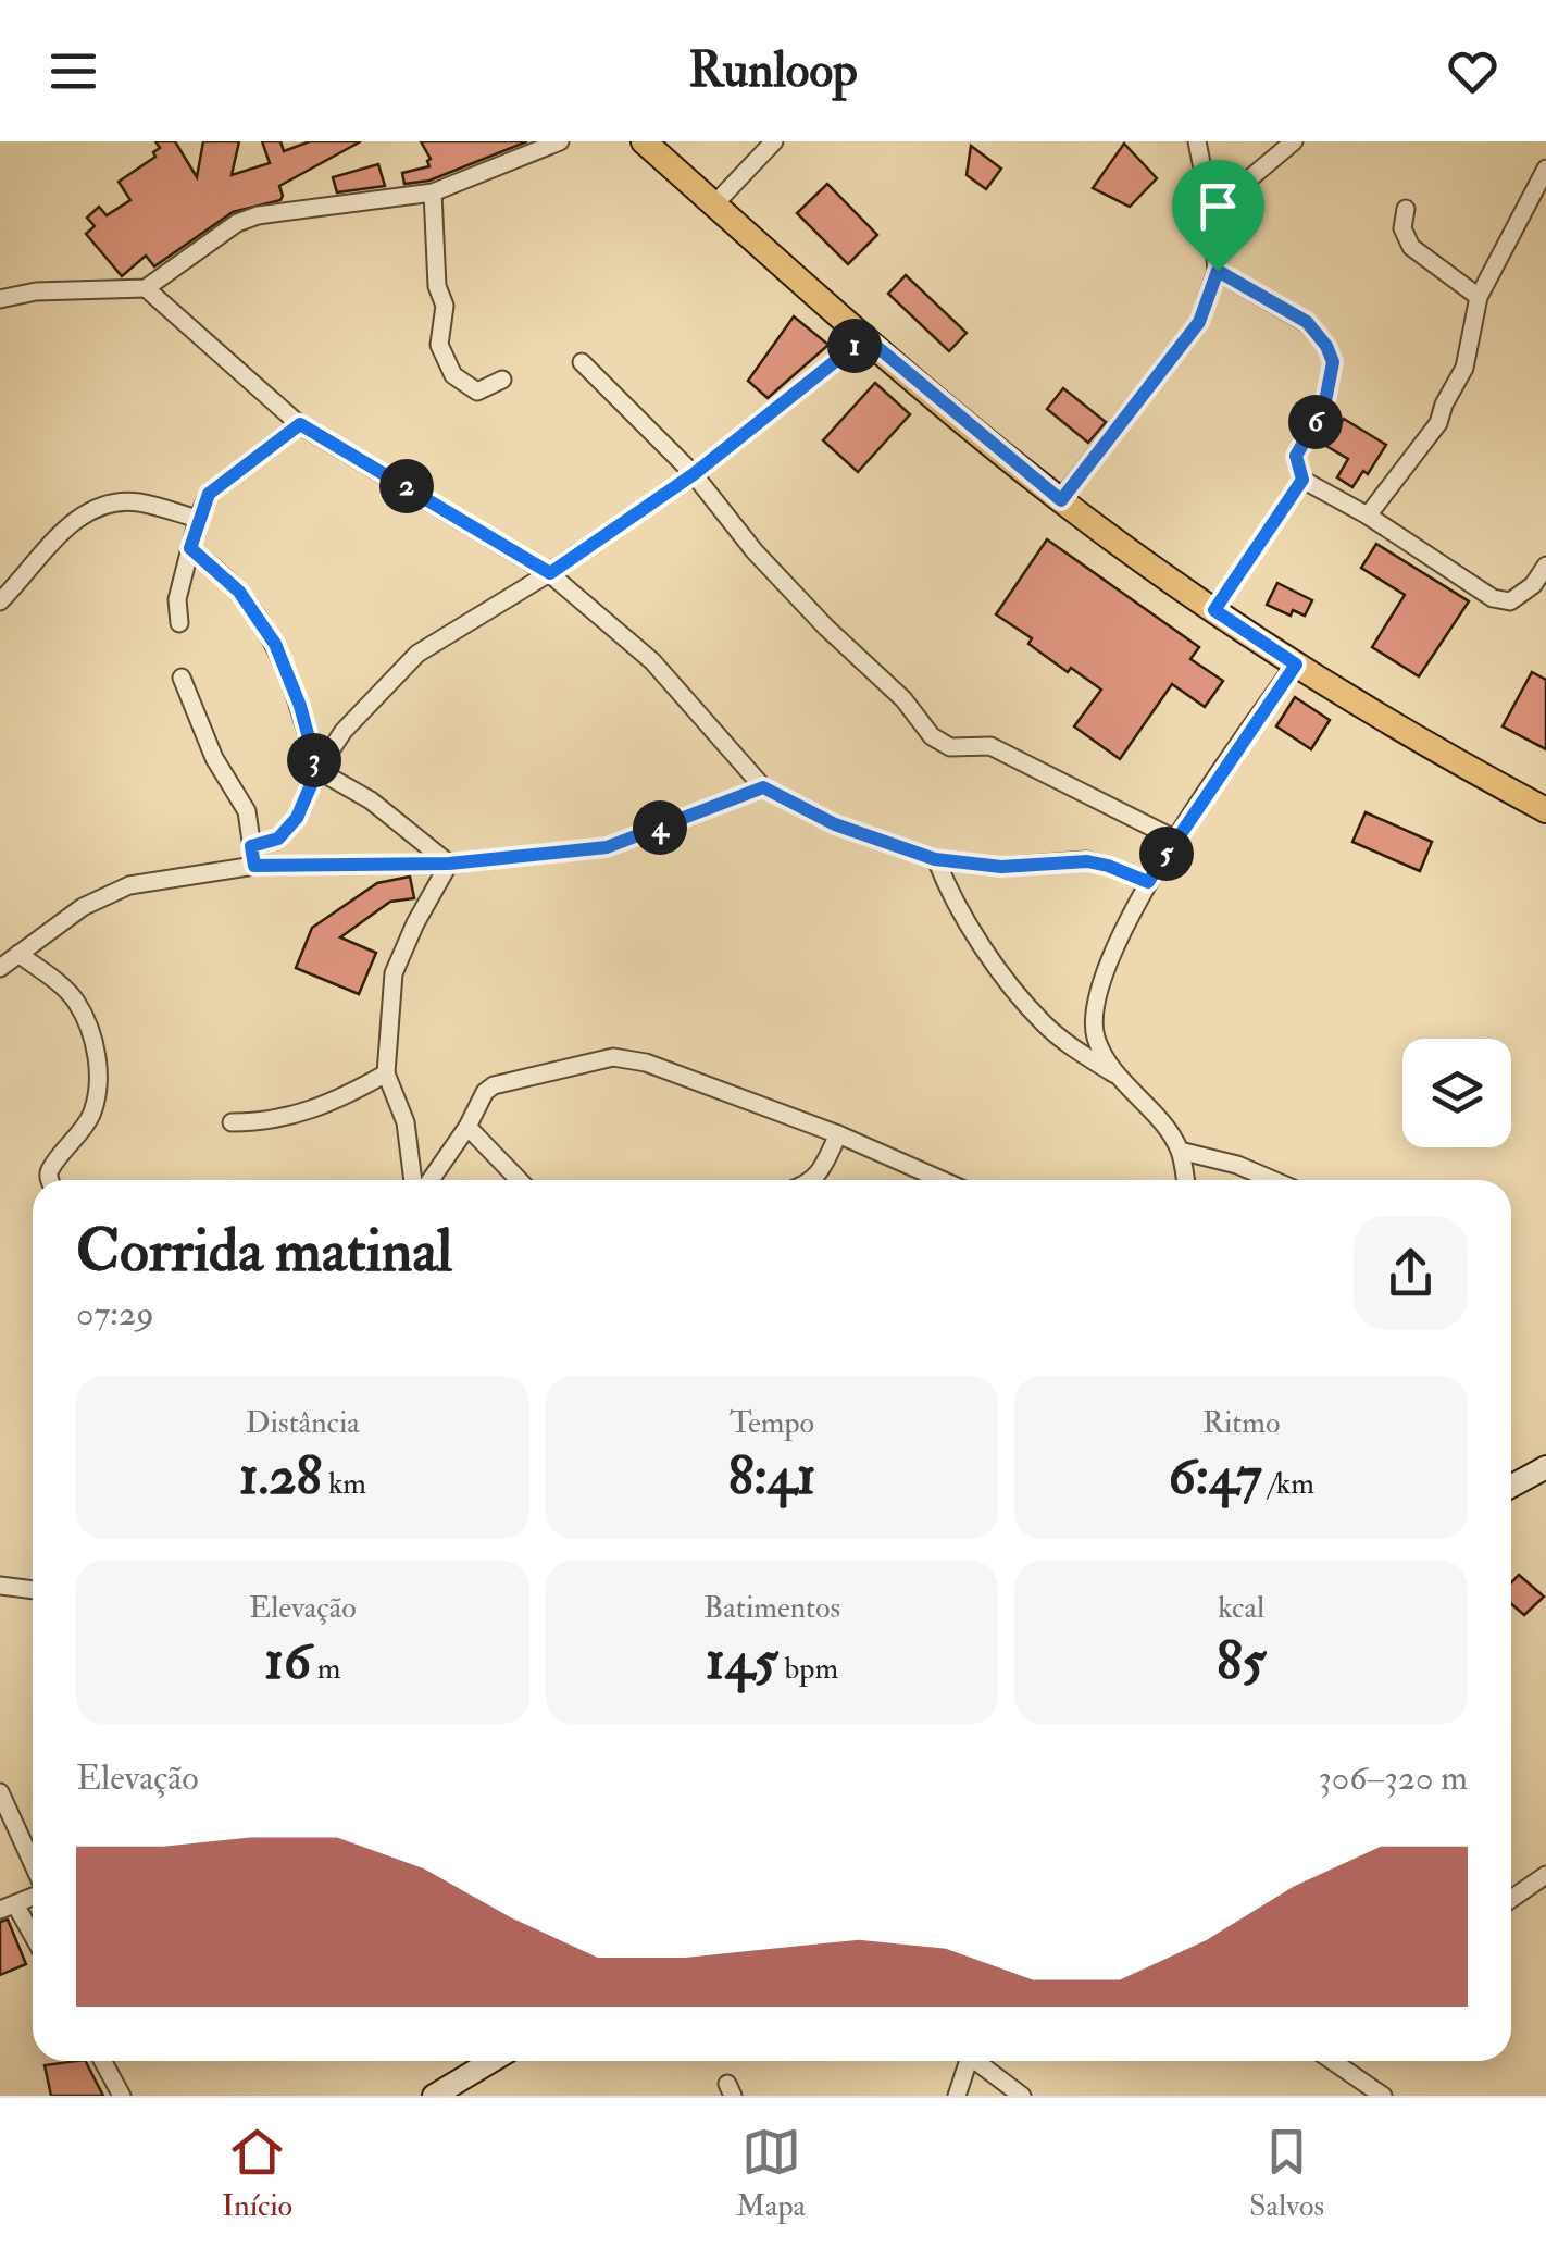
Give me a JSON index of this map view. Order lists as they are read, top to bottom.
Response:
{
  "page": {
    "header": "Runloop",
    "pins": [
      "1",
      "6",
      "2",
      "3",
      "4",
      "5"
    ],
    "heading": ["Corrida matinal", "07:29"],
    "stats": [
      ["Distância", "1.28 km"],
      ["Tempo", "8:41"],
      ["Ritmo", "6:47 /km"],
      ["Elevação", "16 m"],
      ["Batimentos", "145 bpm"],
      ["kcal", "85"]
    ],
    "chart": ["Elevação", "306–320 m"],
    "tabs": ["Início", "Mapa", "Salvos"]
  }
}
